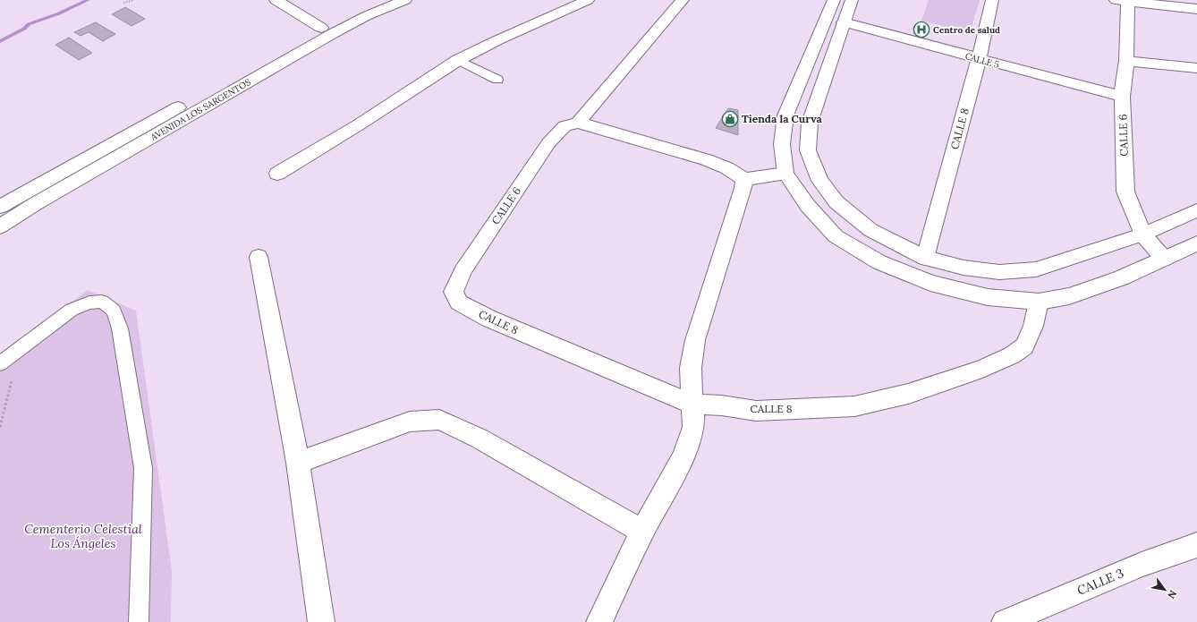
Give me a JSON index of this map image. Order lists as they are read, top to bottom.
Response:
{
  "streets": {
    "street": [
      "CALLE 5",
      "AVENIDA LOS SARGENTOS",
      "CALLE 8",
      "CALLE 6",
      "CALLE 3"
    ]
  },
  "crossings": [
    ["CALLE 5", "CALLE 8"],
    ["CALLE 5", "CALLE 6"],
    ["CALLE 8", "CALLE 6"]
  ],
  "parks": ["Cementerio Celestial Los Ángeles"],
  "places": {
    "hospital": ["Centro de salud"],
    "shop": ["Tienda la Curva"]
  },
  "north": "bottom right"
}
